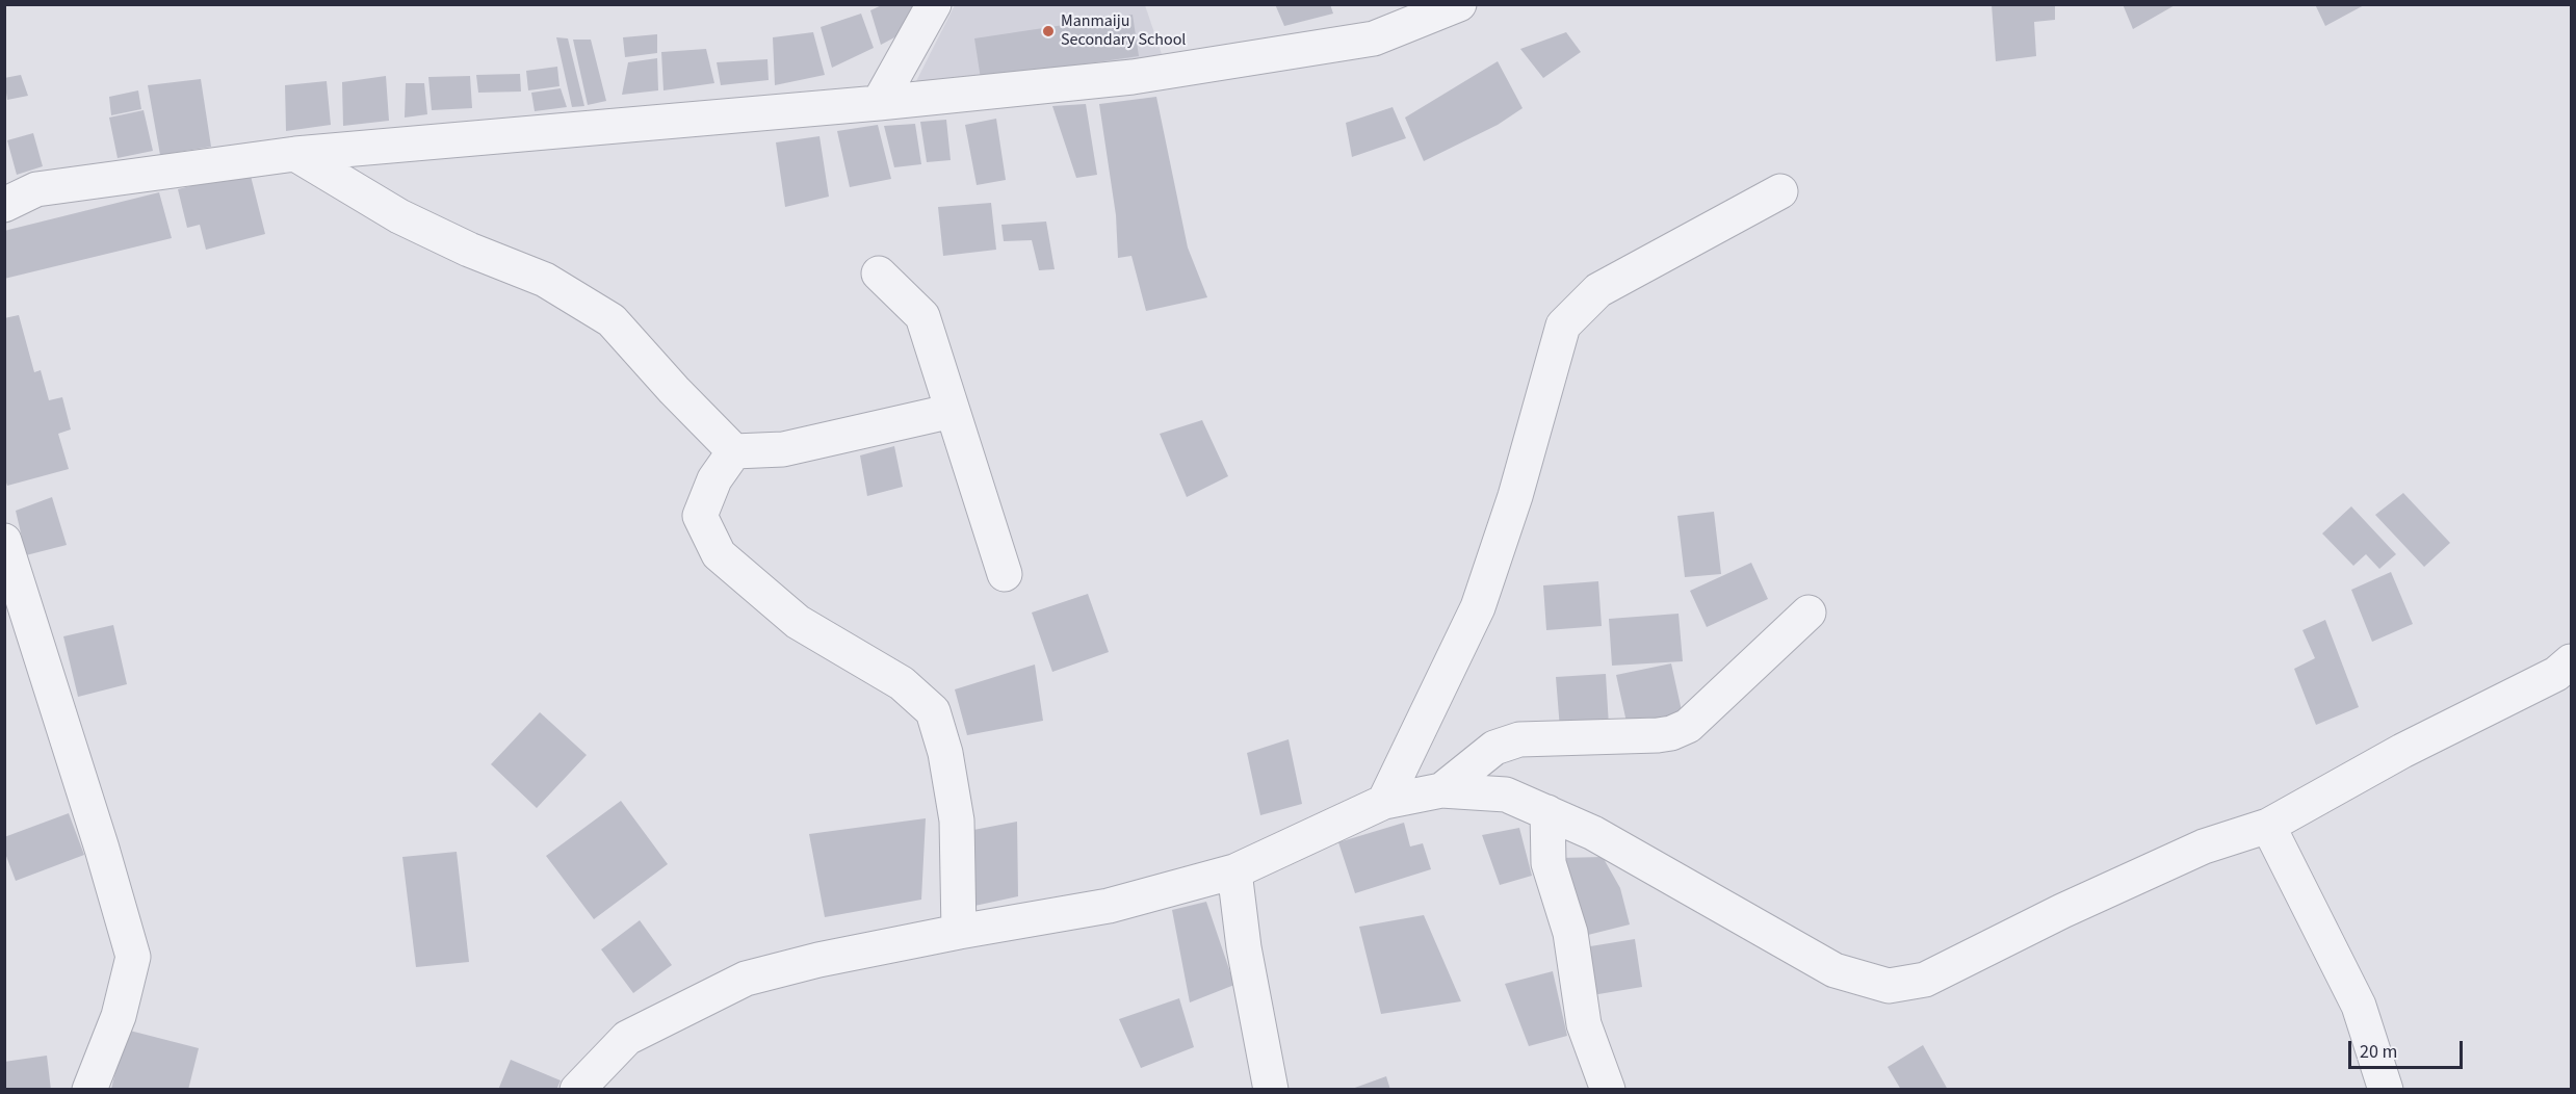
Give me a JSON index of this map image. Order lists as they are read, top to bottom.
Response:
{
  "places": ["Manmaiju Secondary School"],
  "scale_bar": "20 m"
}
